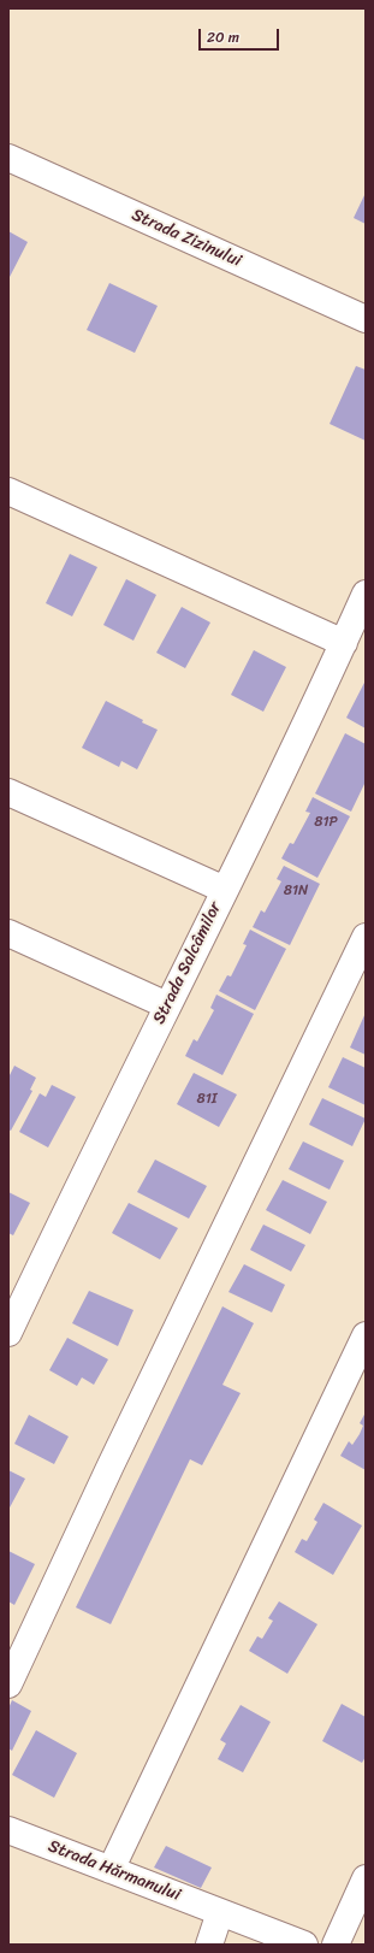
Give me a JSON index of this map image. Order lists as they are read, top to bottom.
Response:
{
  "streets": {
    "street": ["Strada Zizinului", "Strada Salcâmilor", "Strada Hărmanului"]
  },
  "house_numbers": ["81P", "81N", "81I"],
  "scale_bar": "20 m"
}
